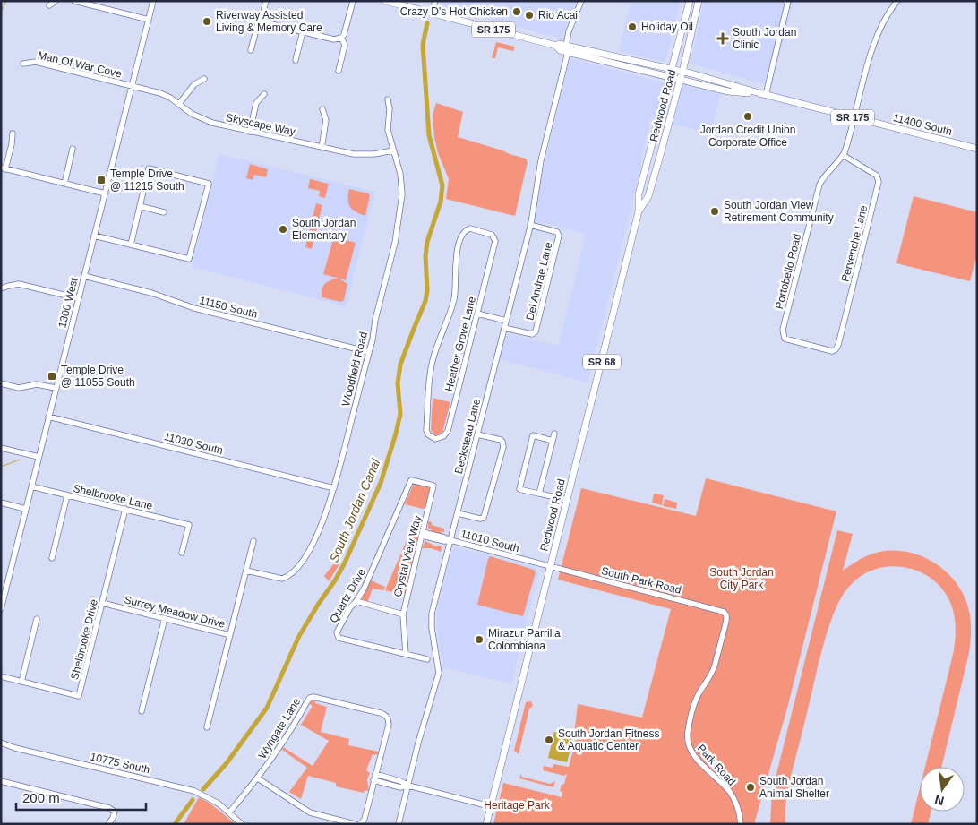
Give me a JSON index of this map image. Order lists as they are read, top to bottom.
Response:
{
  "streets": {
    "main road": [
      "SR 175",
      "Redwood Road",
      "11400 South",
      "SR 68"
    ],
    "street": [
      "Man Of War Cove",
      "Skyscape Way",
      "Pervenche Lane",
      "Portobello Road",
      "Del Andrae Lane",
      "1300 West",
      "11150 South",
      "Heather Grove Lane",
      "Woodfield Road",
      "Beckstead Lane",
      "11030 South",
      "Shelbrooke Lane",
      "11010 South",
      "Crystal View Way",
      "South Park Road",
      "Quartz Drive",
      "Surrey Meadow Drive",
      "Shelbrooke Drive",
      "Wyngate Lane",
      "10775 South",
      "Park Road"
    ]
  },
  "crossings": [
    ["Man Of War Cove", "Skyscape Way"],
    ["Man Of War Cove", "1300 West"],
    ["Redwood Road", "11400 South"],
    ["Redwood Road", "11010 South"],
    ["Redwood Road", "South Park Road"],
    ["Skyscape Way", "1300 West"],
    ["Skyscape Way", "Woodfield Road"],
    ["11400 South", "Portobello Road"],
    ["11400 South", "Beckstead Lane"],
    ["Pervenche Lane", "Portobello Road"],
    ["Del Andrae Lane", "Beckstead Lane"],
    ["1300 West", "11150 South"],
    ["1300 West", "11030 South"],
    ["1300 West", "Shelbrooke Lane"],
    ["11150 South", "Woodfield Road"],
    ["Woodfield Road", "11030 South"],
    ["Woodfield Road", "Surrey Meadow Drive"],
    ["Beckstead Lane", "11010 South"],
    ["Shelbrooke Lane", "Shelbrooke Drive"],
    ["11010 South", "Crystal View Way"],
    ["11010 South", "South Park Road"],
    ["Crystal View Way", "Quartz Drive"],
    ["South Park Road", "Park Road"],
    ["Surrey Meadow Drive", "Shelbrooke Drive"],
    ["Wyngate Lane", "10775 South"]
  ],
  "water": ["South Jordan Canal"],
  "parks": ["South Jordan City Park", "Heritage Park"],
  "places": {
    "other": [
      "Crazy D's Hot Chicken",
      "Rio Acai",
      "Riverway Assisted Living & Memory Care",
      "Holiday Oil",
      "Jordan Credit Union Corporate Office",
      "South Jordan View Retirement Community",
      "South Jordan Elementary",
      "Mirazur Parrilla Colombiana",
      "South Jordan Fitness & Aquatic Center",
      "South Jordan Animal Shelter"
    ],
    "health": ["South Jordan Clinic"],
    "transit": ["Temple Drive @ 11215 South", "Temple Drive @ 11055 South"]
  },
  "scale_bar": "200 m",
  "north": "bottom"
}
